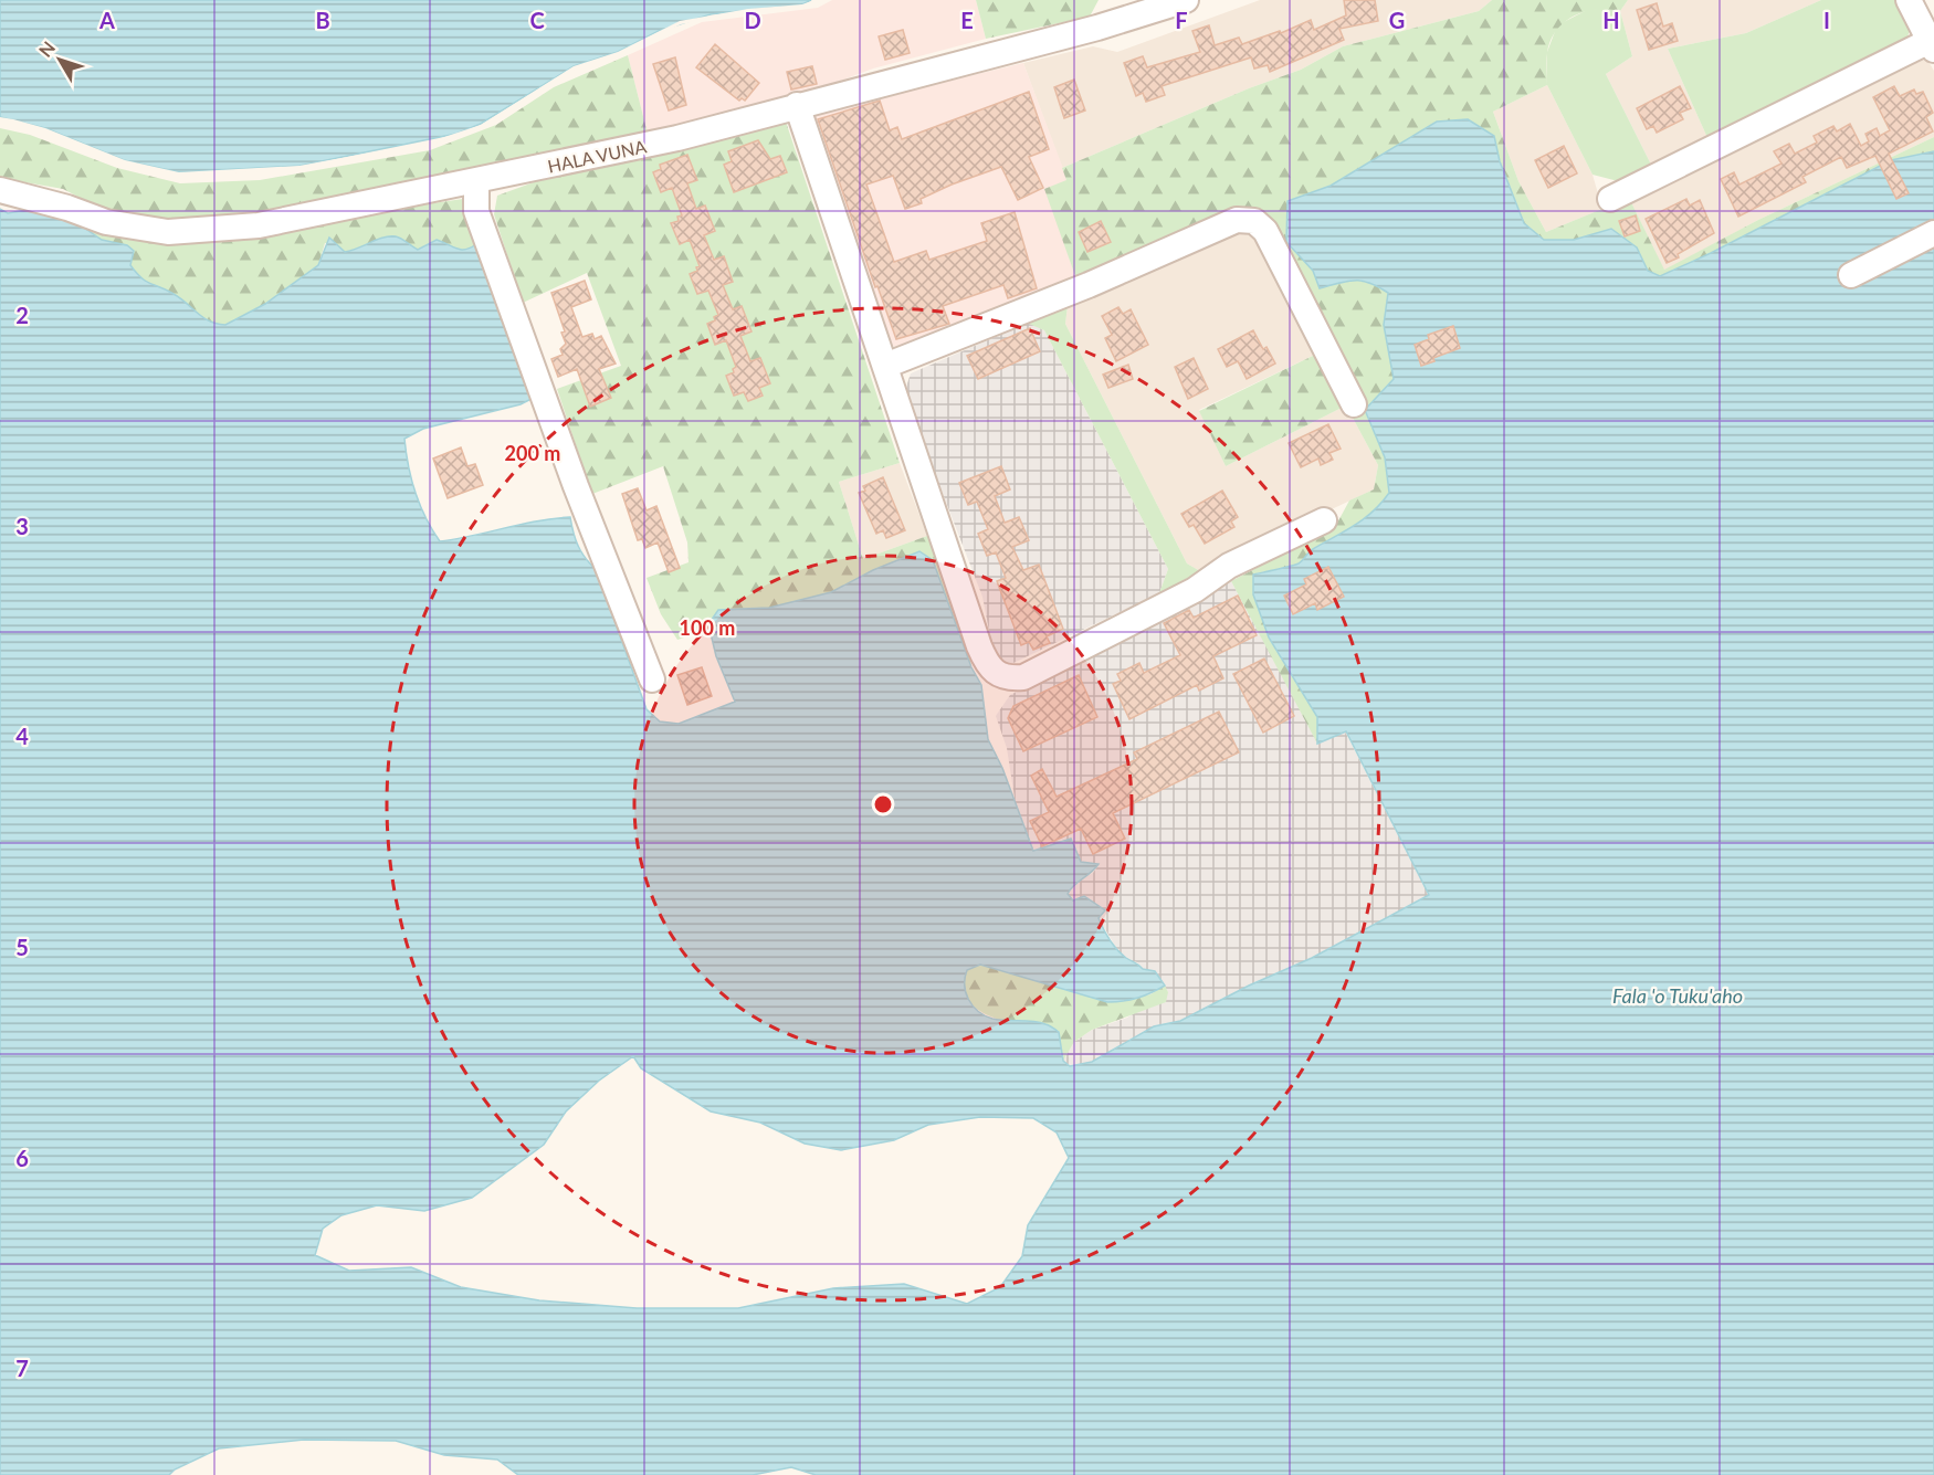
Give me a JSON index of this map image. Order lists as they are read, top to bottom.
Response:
{
  "streets": {
    "street": ["HALA VUNA"]
  },
  "water": ["Fala 'o Tuku'aho"],
  "north": "top left",
  "grid": {
    "columns": [
      "A",
      "B",
      "C",
      "D",
      "E",
      "F",
      "G",
      "H",
      "I"
    ],
    "rows": [
      "2",
      "3",
      "4",
      "5",
      "6",
      "7"
    ]
  },
  "rings": ["200 m", "100 m"]
}
